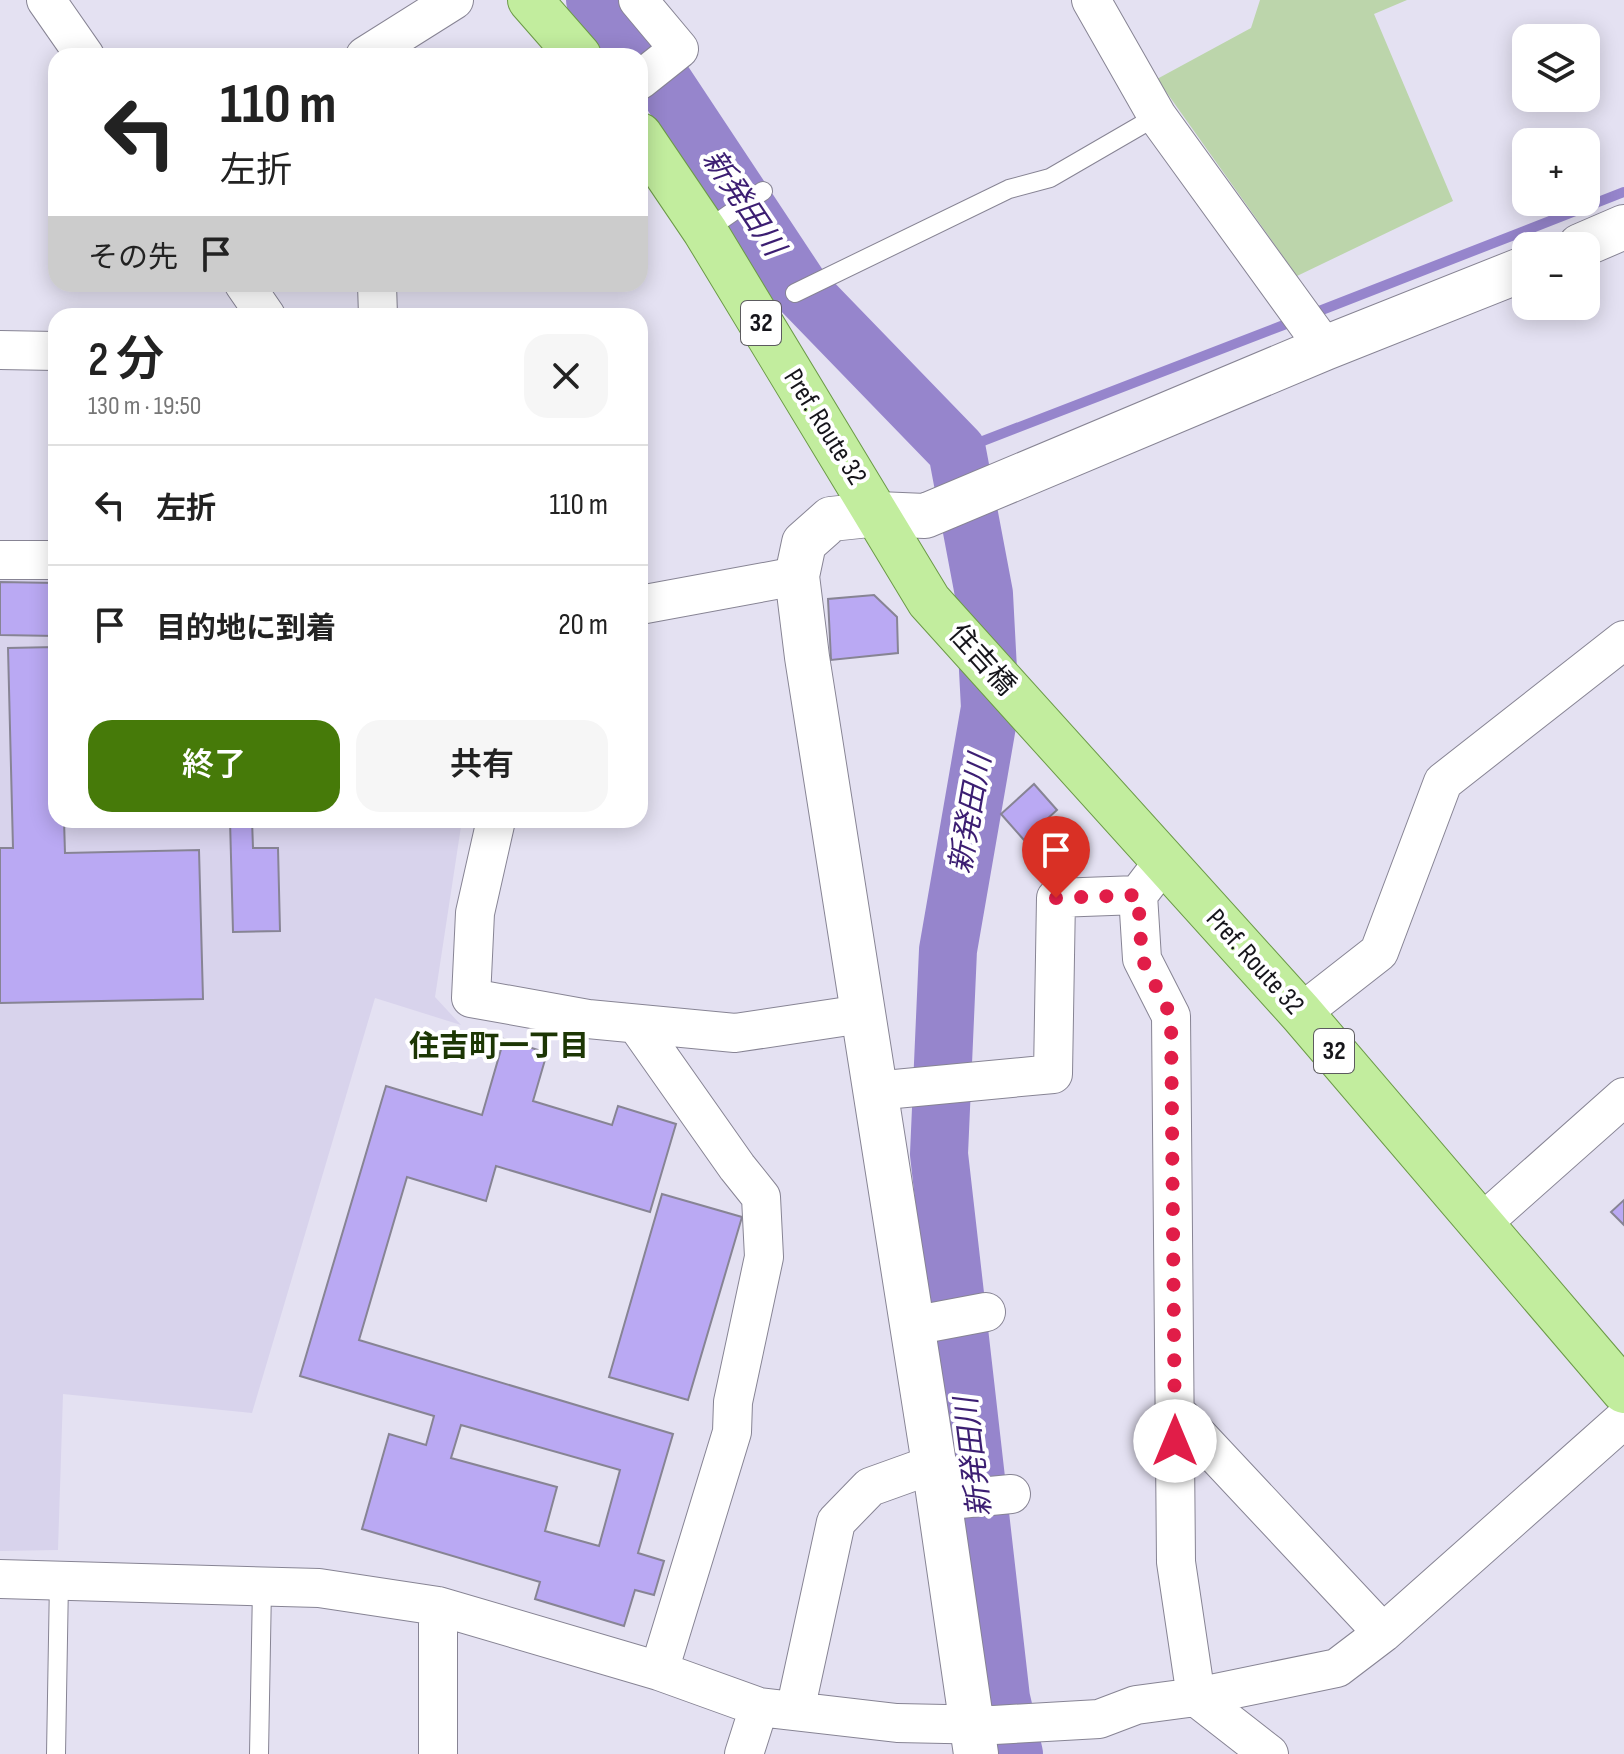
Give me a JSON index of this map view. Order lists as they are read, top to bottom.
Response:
{
  "streets": {
    "main road": ["32", "Pref. Route 32", "住吉橋"]
  },
  "crossings": [
    ["Pref. Route 32", "住吉橋"]
  ],
  "districts": ["住吉町一丁目"],
  "water": ["新発田川"],
  "page": {
    "map_buttons": ["+", "−"],
    "turn": ["110 m", "左折"],
    "then": "その先",
    "heading": ["2 分", "130 m · 19:50"],
    "list": [
      {
        "name": "左折",
        "value": "110 m"
      },
      {
        "name": "目的地に到着",
        "value": "20 m"
      }
    ],
    "buttons": ["終了", "共有"]
  }
}
